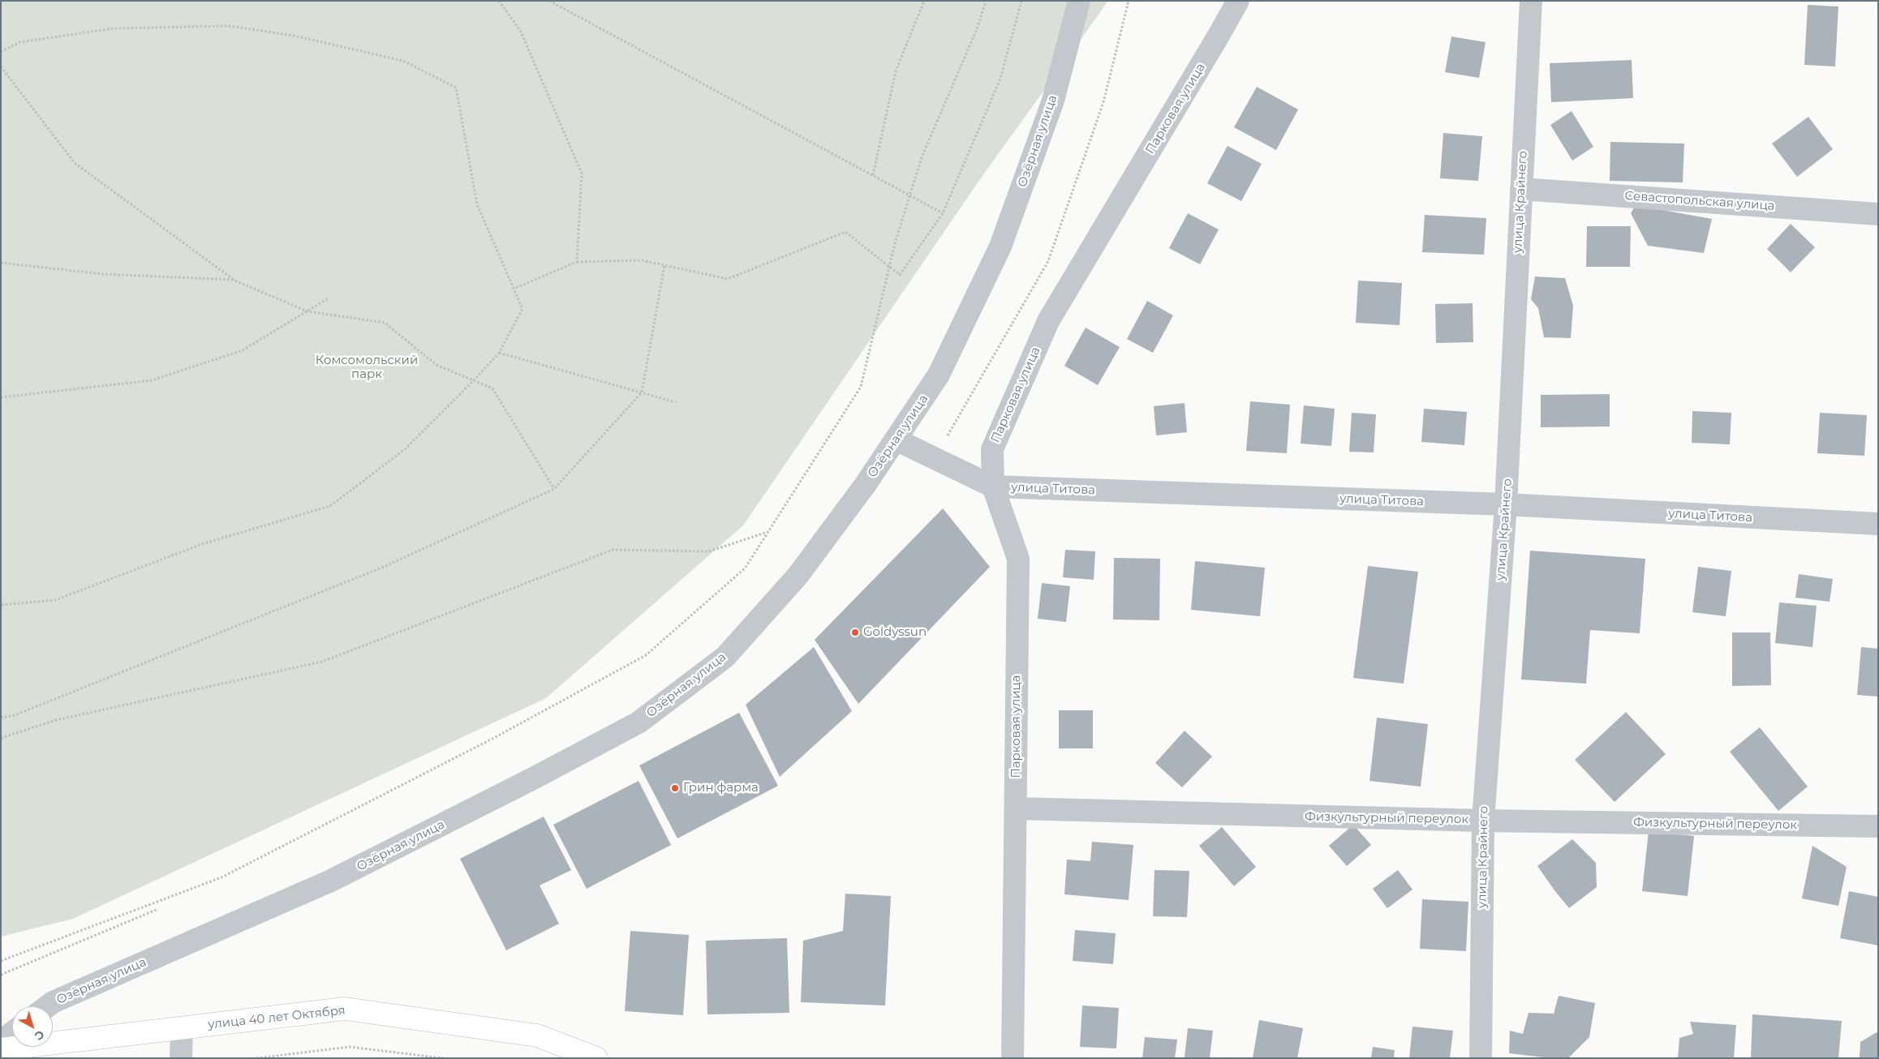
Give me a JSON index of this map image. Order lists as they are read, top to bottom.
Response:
{
  "streets": {
    "main road": ["улица 40 лет Октября"],
    "street": [
      "Парковая улица",
      "Озёрная улица",
      "Севастопольская улица",
      "улица Крайнего",
      "улица Титова",
      "Физкультурный переулок"
    ]
  },
  "crossings": [
    ["Парковая улица", "улица Титова"],
    ["Парковая улица", "Физкультурный переулок"],
    ["Озёрная улица", "улица Титова"],
    ["Севастопольская улица", "улица Крайнего"],
    ["улица Крайнего", "улица Титова"],
    ["улица Крайнего", "Физкультурный переулок"]
  ],
  "parks": ["Комсомольский парк"],
  "places": ["Goldyssun", "Грин фарма"],
  "north": "bottom right"
}
